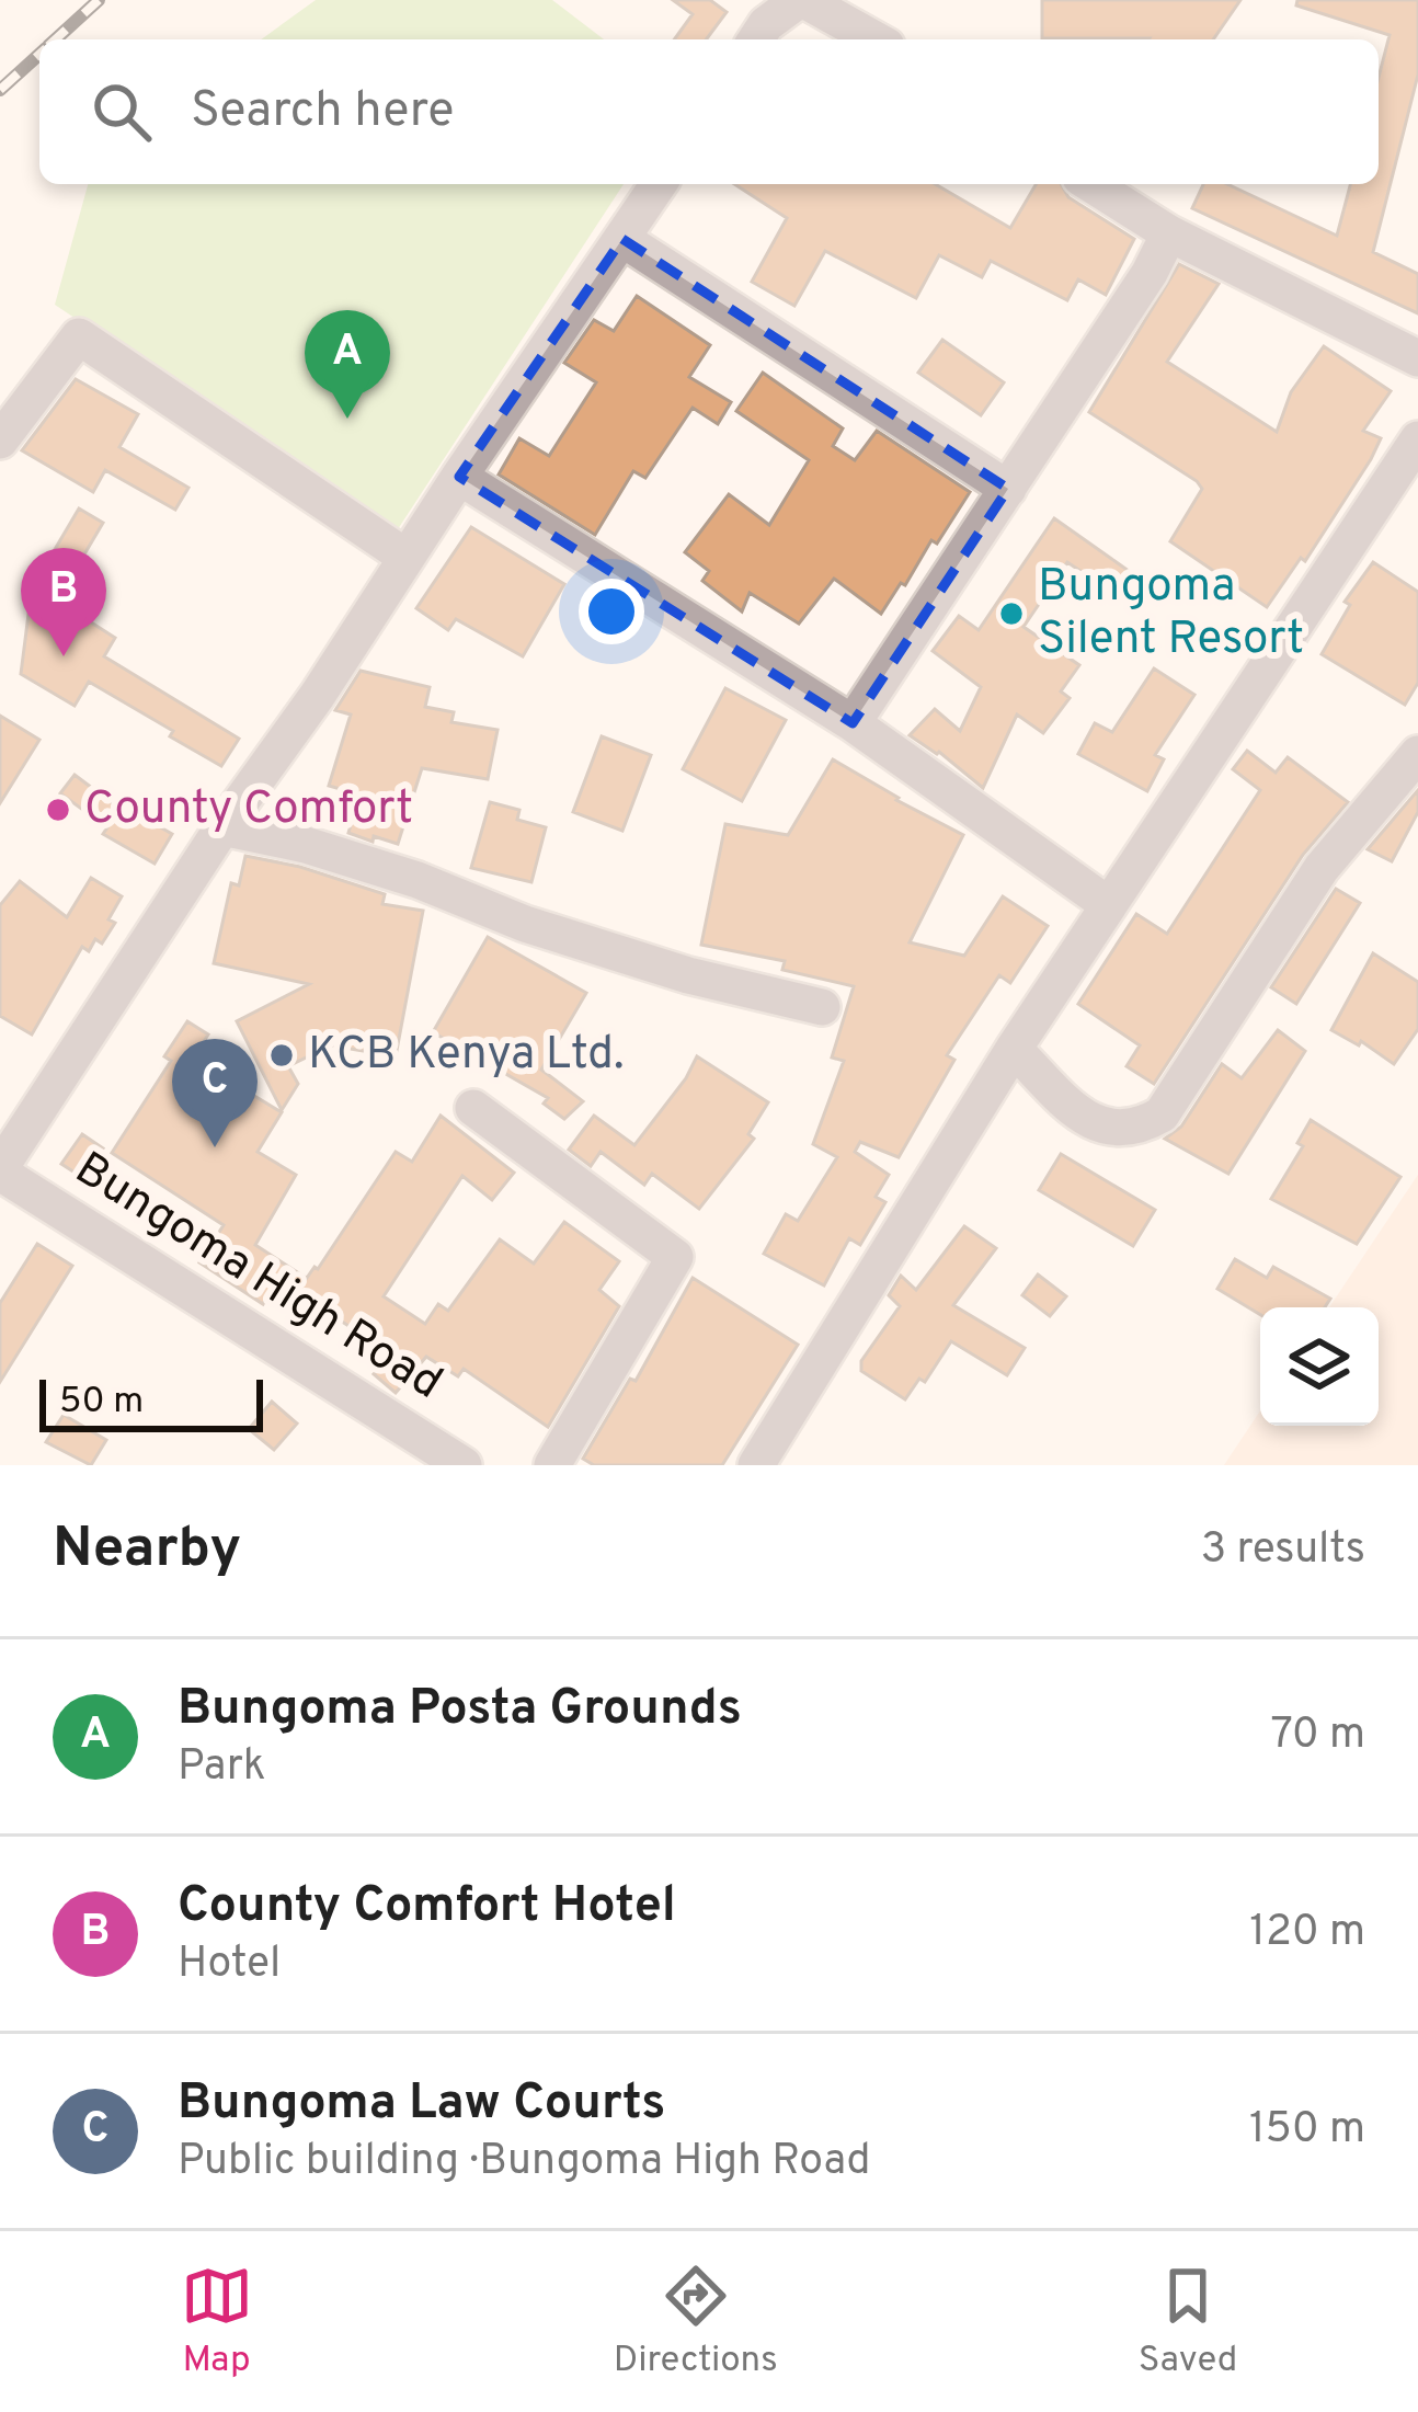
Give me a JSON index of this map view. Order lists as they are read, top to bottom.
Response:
{
  "streets": {
    "street": ["Bungoma High Road"]
  },
  "places": ["Bungoma Silent Resort", "County Comfort", "KCB Kenya Ltd."],
  "scale_bar": "50 m",
  "page": {
    "search": "Search here",
    "pins": ["A", "B", "C"],
    "scale": "50 m",
    "heading": ["Nearby", "3 results"],
    "list": [
      {
        "mark": "A",
        "name": "Bungoma Posta Grounds",
        "note": "Park",
        "value": "70 m"
      },
      {
        "mark": "B",
        "name": "County Comfort Hotel",
        "note": "Hotel",
        "value": "120 m"
      },
      {
        "mark": "C",
        "name": "Bungoma Law Courts",
        "note": "Public building · Bungoma High Road",
        "value": "150 m"
      }
    ],
    "nav": ["Map", "Directions", "Saved"]
  }
}
